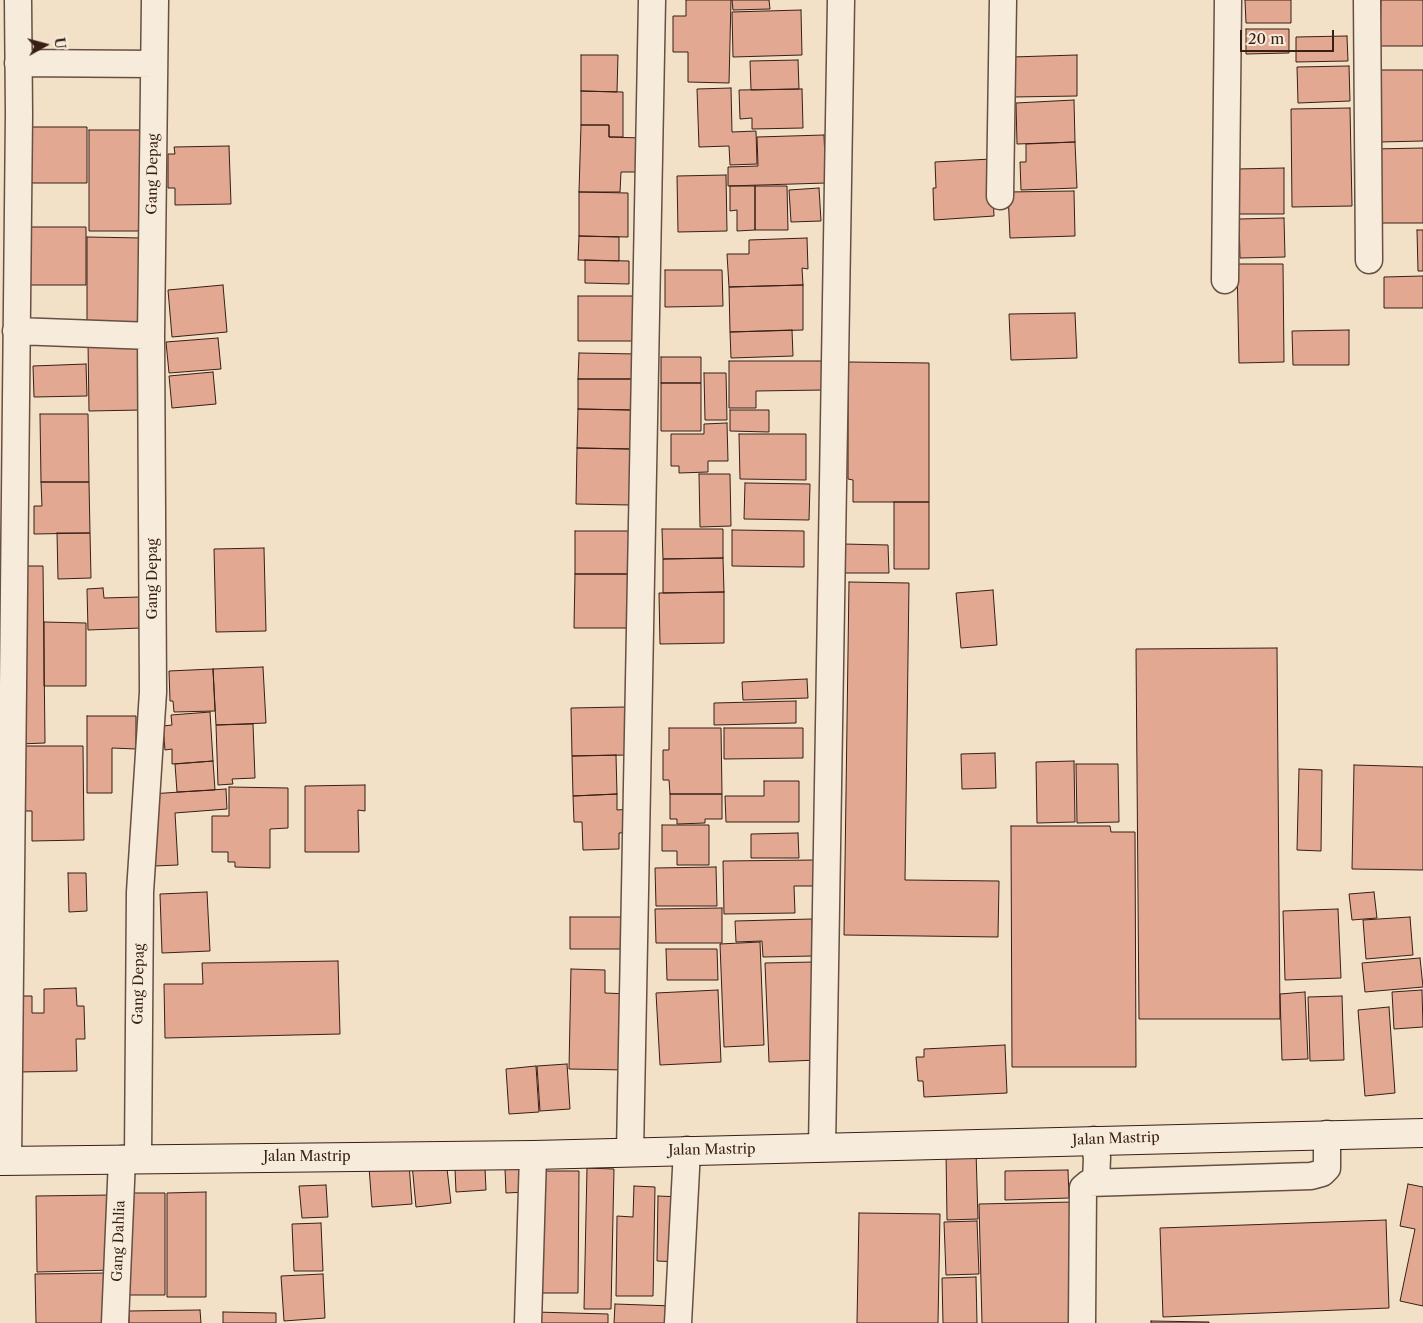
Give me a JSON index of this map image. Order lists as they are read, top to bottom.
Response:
{
  "streets": {
    "main road": ["Jalan Mastrip"],
    "street": ["Gang Depag", "Gang Dahlia"]
  },
  "crossings": [
    ["Gang Depag", "Jalan Mastrip"],
    ["Gang Depag", "Gang Dahlia"],
    ["Jalan Mastrip", "Gang Dahlia"]
  ],
  "scale_bar": "20 m",
  "north": "right"
}
